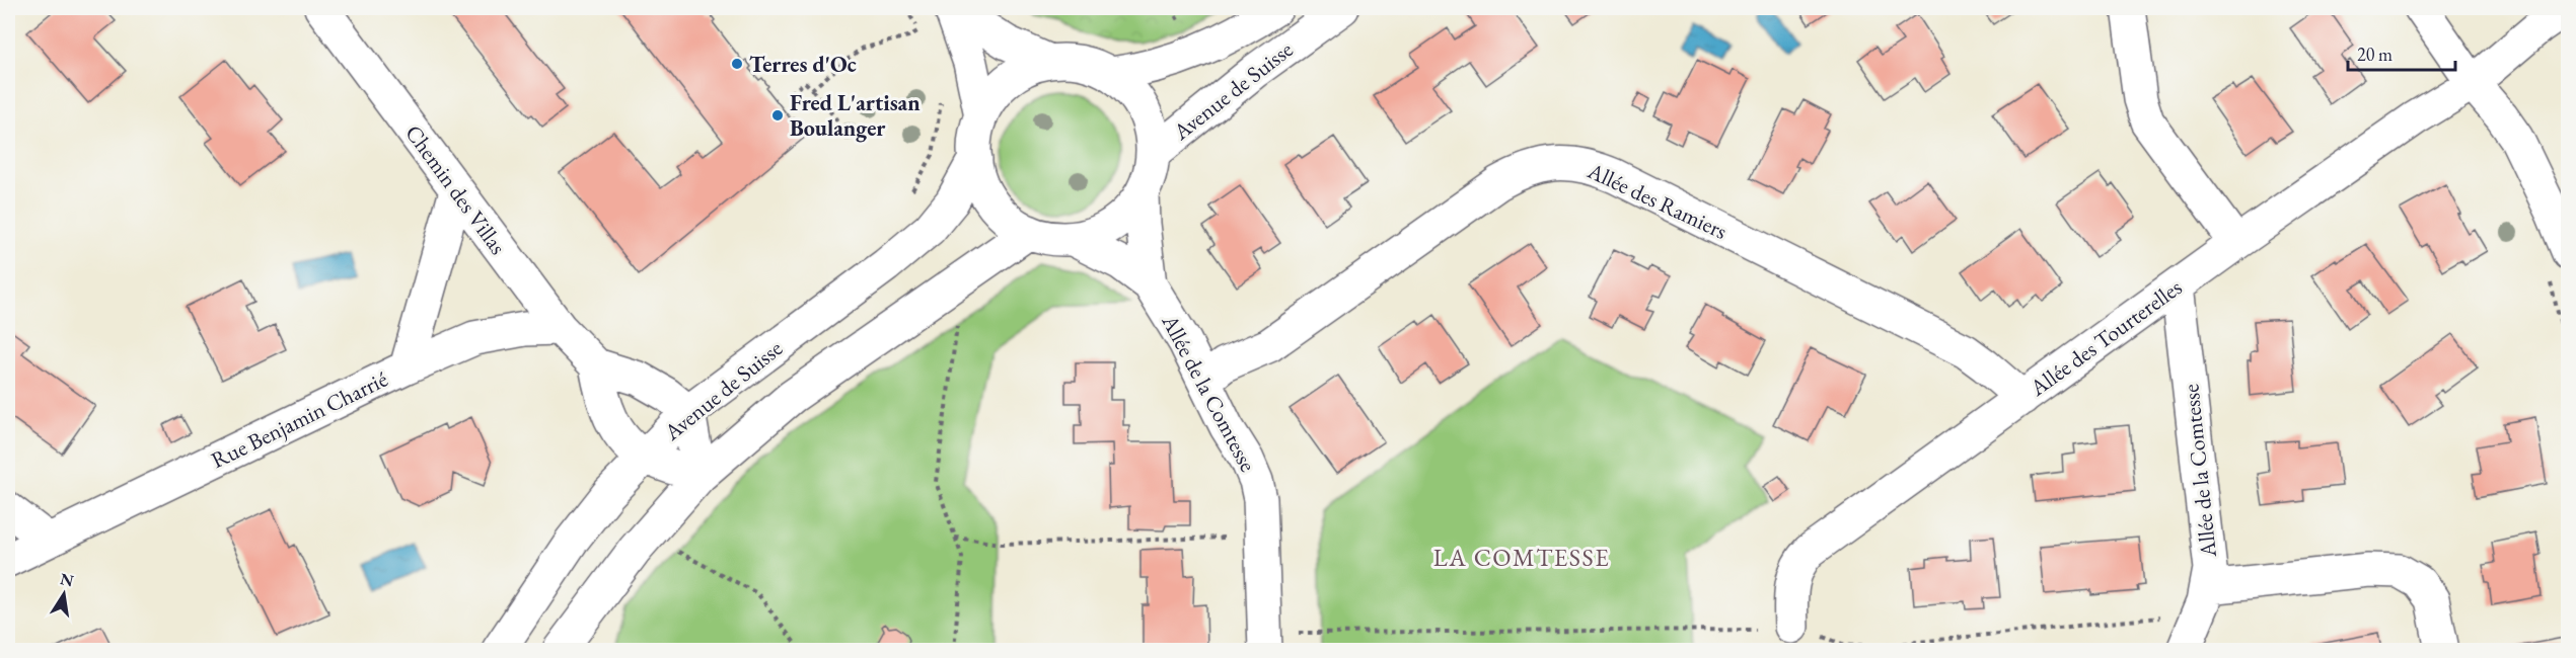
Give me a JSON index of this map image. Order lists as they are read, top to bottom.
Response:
{
  "streets": {
    "street": [
      "Avenue de Suisse",
      "Chemin des Villas",
      "Allée des Ramiers",
      "Allée des Tourterelles",
      "Allée de la Comtesse",
      "Rue Benjamin Charrié"
    ]
  },
  "crossings": [
    ["Avenue de Suisse", "Chemin des Villas"],
    ["Avenue de Suisse", "Allée de la Comtesse"],
    ["Chemin des Villas", "Rue Benjamin Charrié"],
    ["Allée des Ramiers", "Allée des Tourterelles"],
    ["Allée des Ramiers", "Allée de la Comtesse"],
    ["Allée des Tourterelles", "Allée de la Comtesse"]
  ],
  "districts": ["LA COMTESSE"],
  "places": ["Terres d'Oc", "Fred L'artisan Boulanger"],
  "scale_bar": "20 m",
  "north": "top"
}
